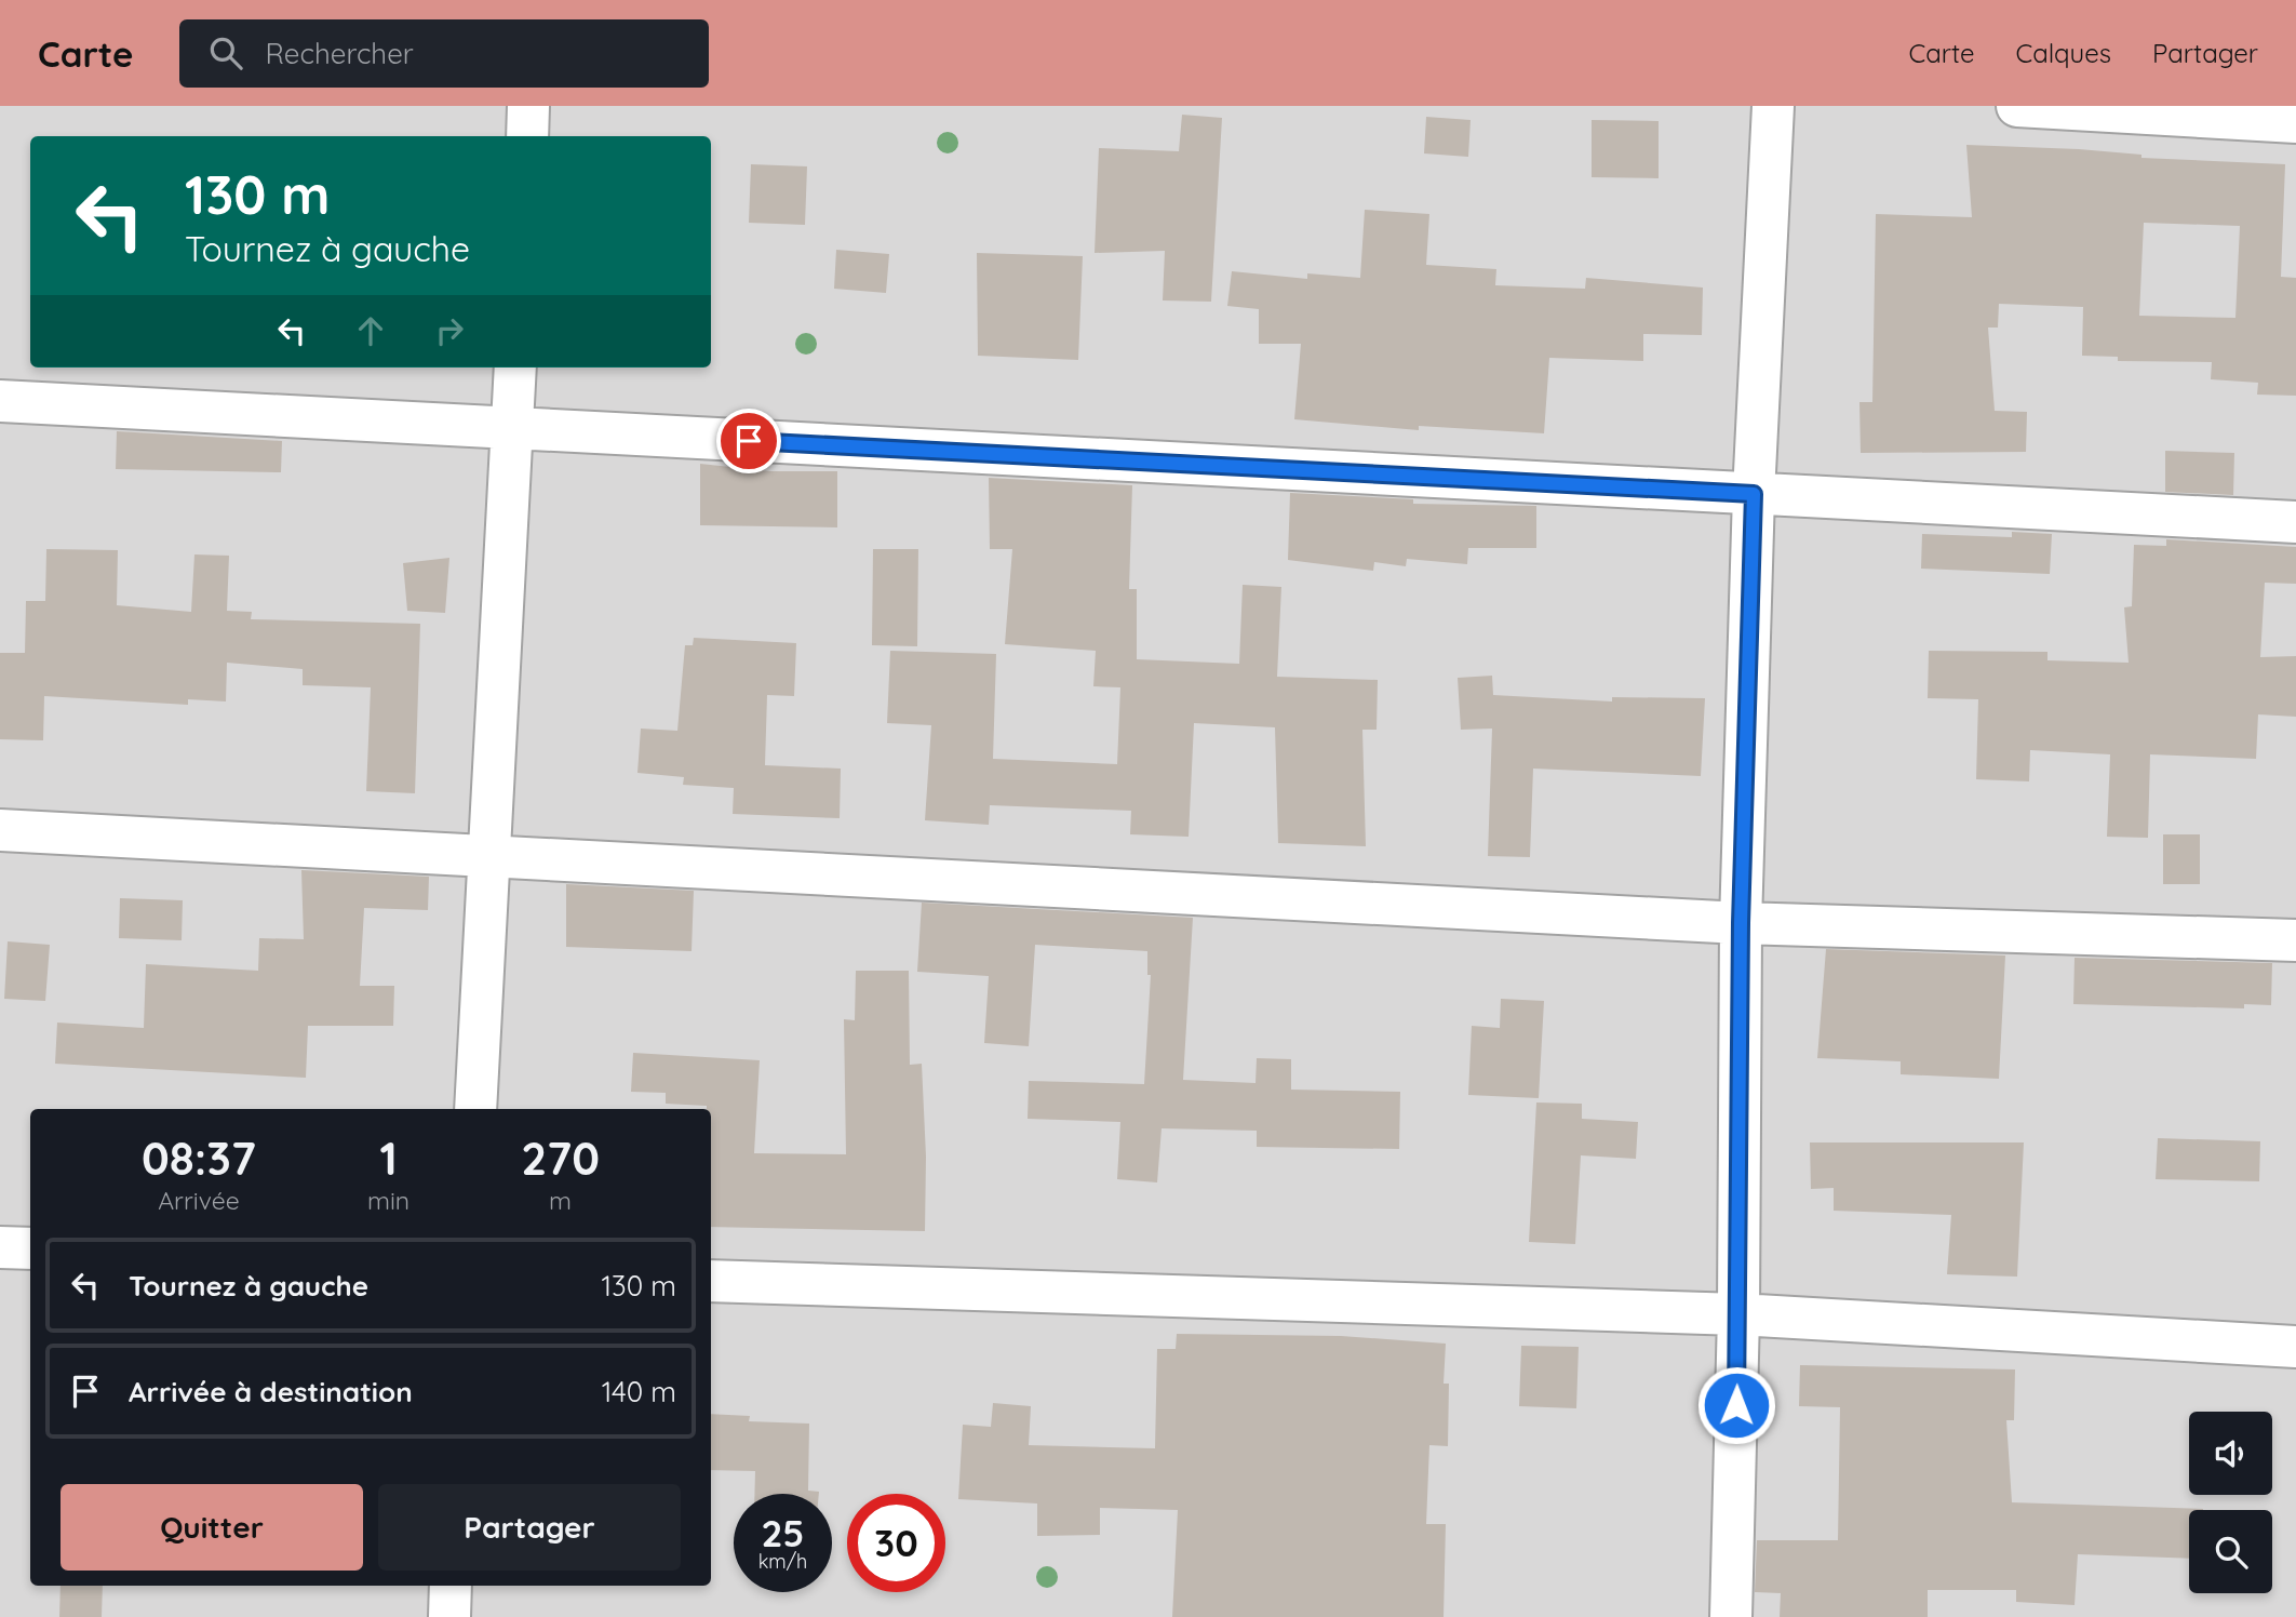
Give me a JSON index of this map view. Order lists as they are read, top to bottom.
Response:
{
  "page": {
    "header": "Carte",
    "search": "Rechercher",
    "nav": ["Carte", "Calques", "Partager"],
    "turn": ["130 m", "Tournez à gauche"],
    "eta": [
      "08:37",
      "Arrivée",
      "1",
      "min",
      "270",
      "m"
    ],
    "list": [
      {
        "name": "Tournez à gauche",
        "value": "130 m"
      },
      {
        "name": "Arrivée à destination",
        "value": "140 m"
      }
    ],
    "buttons": ["Quitter", "Partager"],
    "speed": "25 km/h",
    "limit": "30"
  }
}
